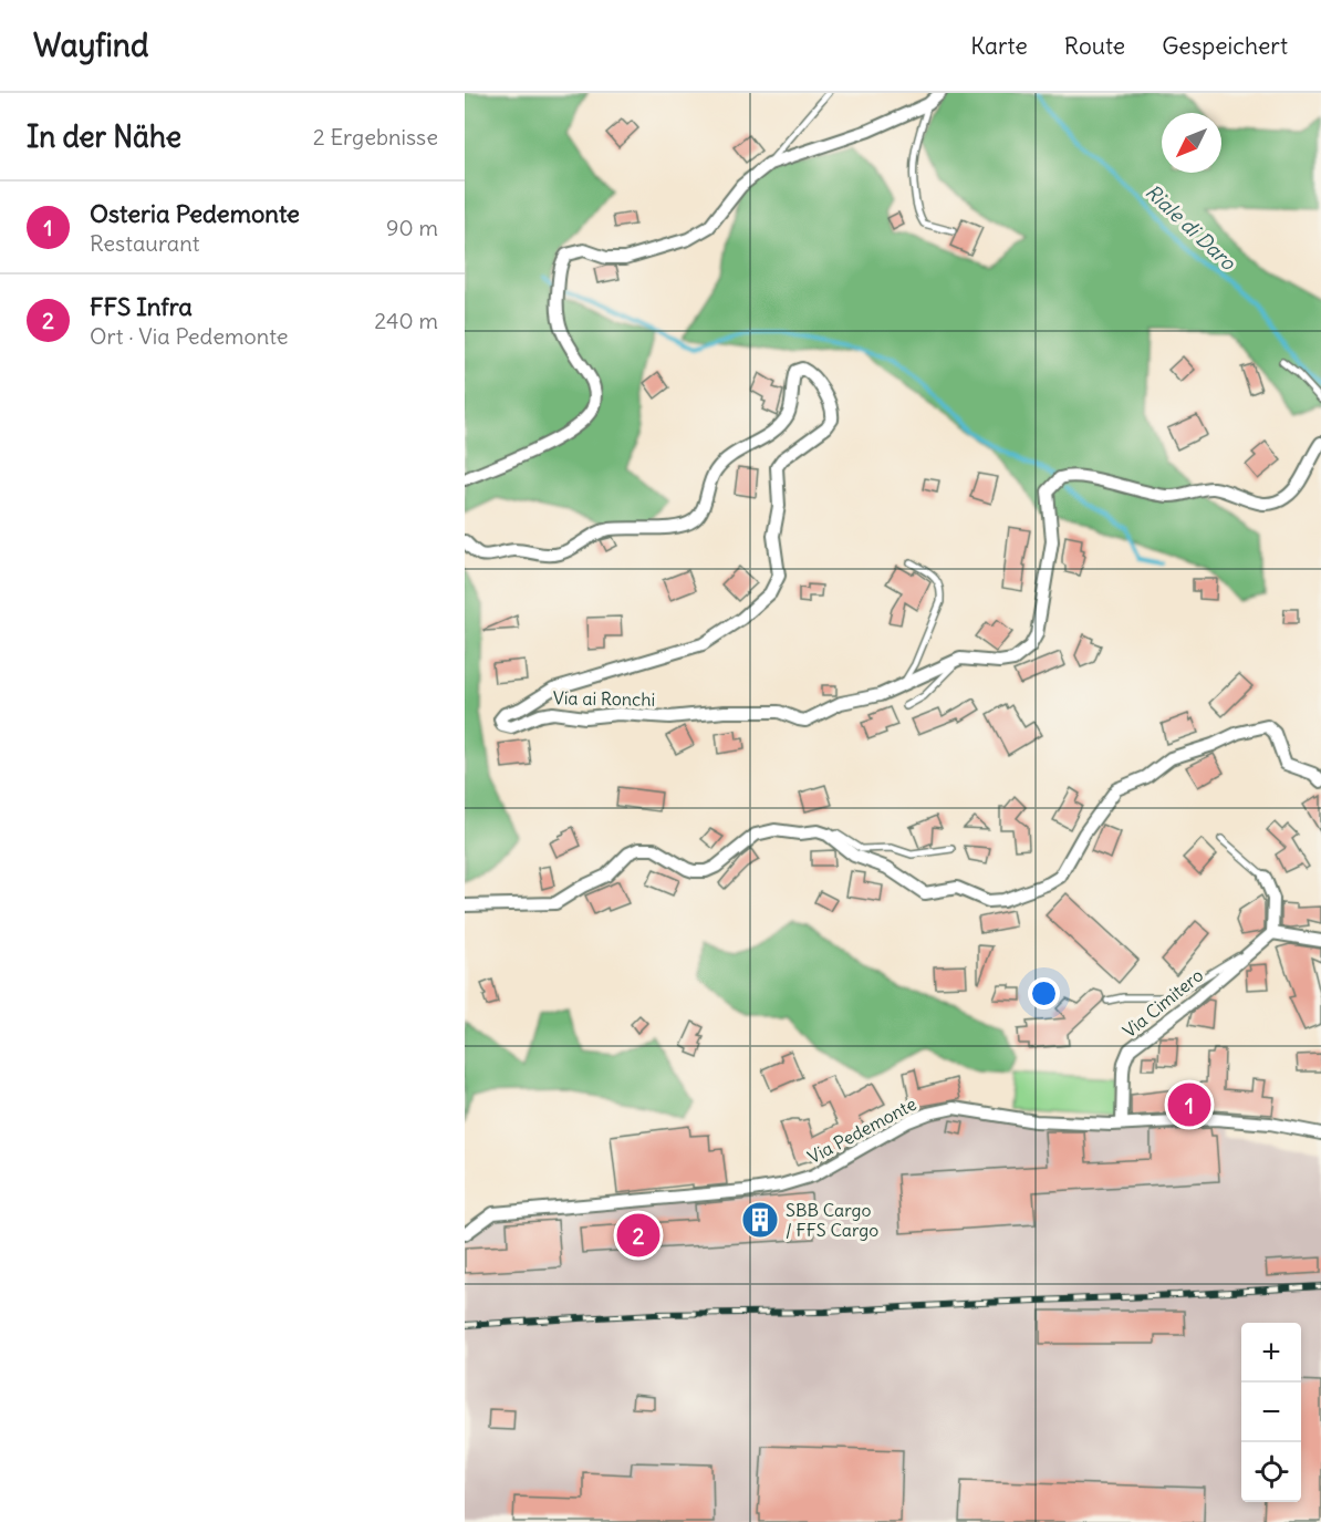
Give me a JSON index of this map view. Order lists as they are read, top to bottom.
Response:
{
  "streets": {
    "street": ["Via ai Ronchi", "Via Cimitero", "Via Pedemonte"]
  },
  "crossings": [
    ["Via Cimitero", "Via Pedemonte"]
  ],
  "water": ["Riale di Daro"],
  "places": {
    "building": ["SBB Cargo / FFS Cargo"]
  },
  "north": "bottom left",
  "page": {
    "header": "Wayfind",
    "nav": ["Karte", "Route", "Gespeichert"],
    "heading": ["In der Nähe", "2 Ergebnisse"],
    "list": [
      {
        "mark": "1",
        "name": "Osteria Pedemonte",
        "note": "Restaurant",
        "value": "90 m"
      },
      {
        "mark": "2",
        "name": "FFS Infra",
        "note": "Ort · Via Pedemonte",
        "value": "240 m"
      }
    ],
    "pins": ["1", "2"],
    "map_buttons": ["+", "−"]
  }
}
